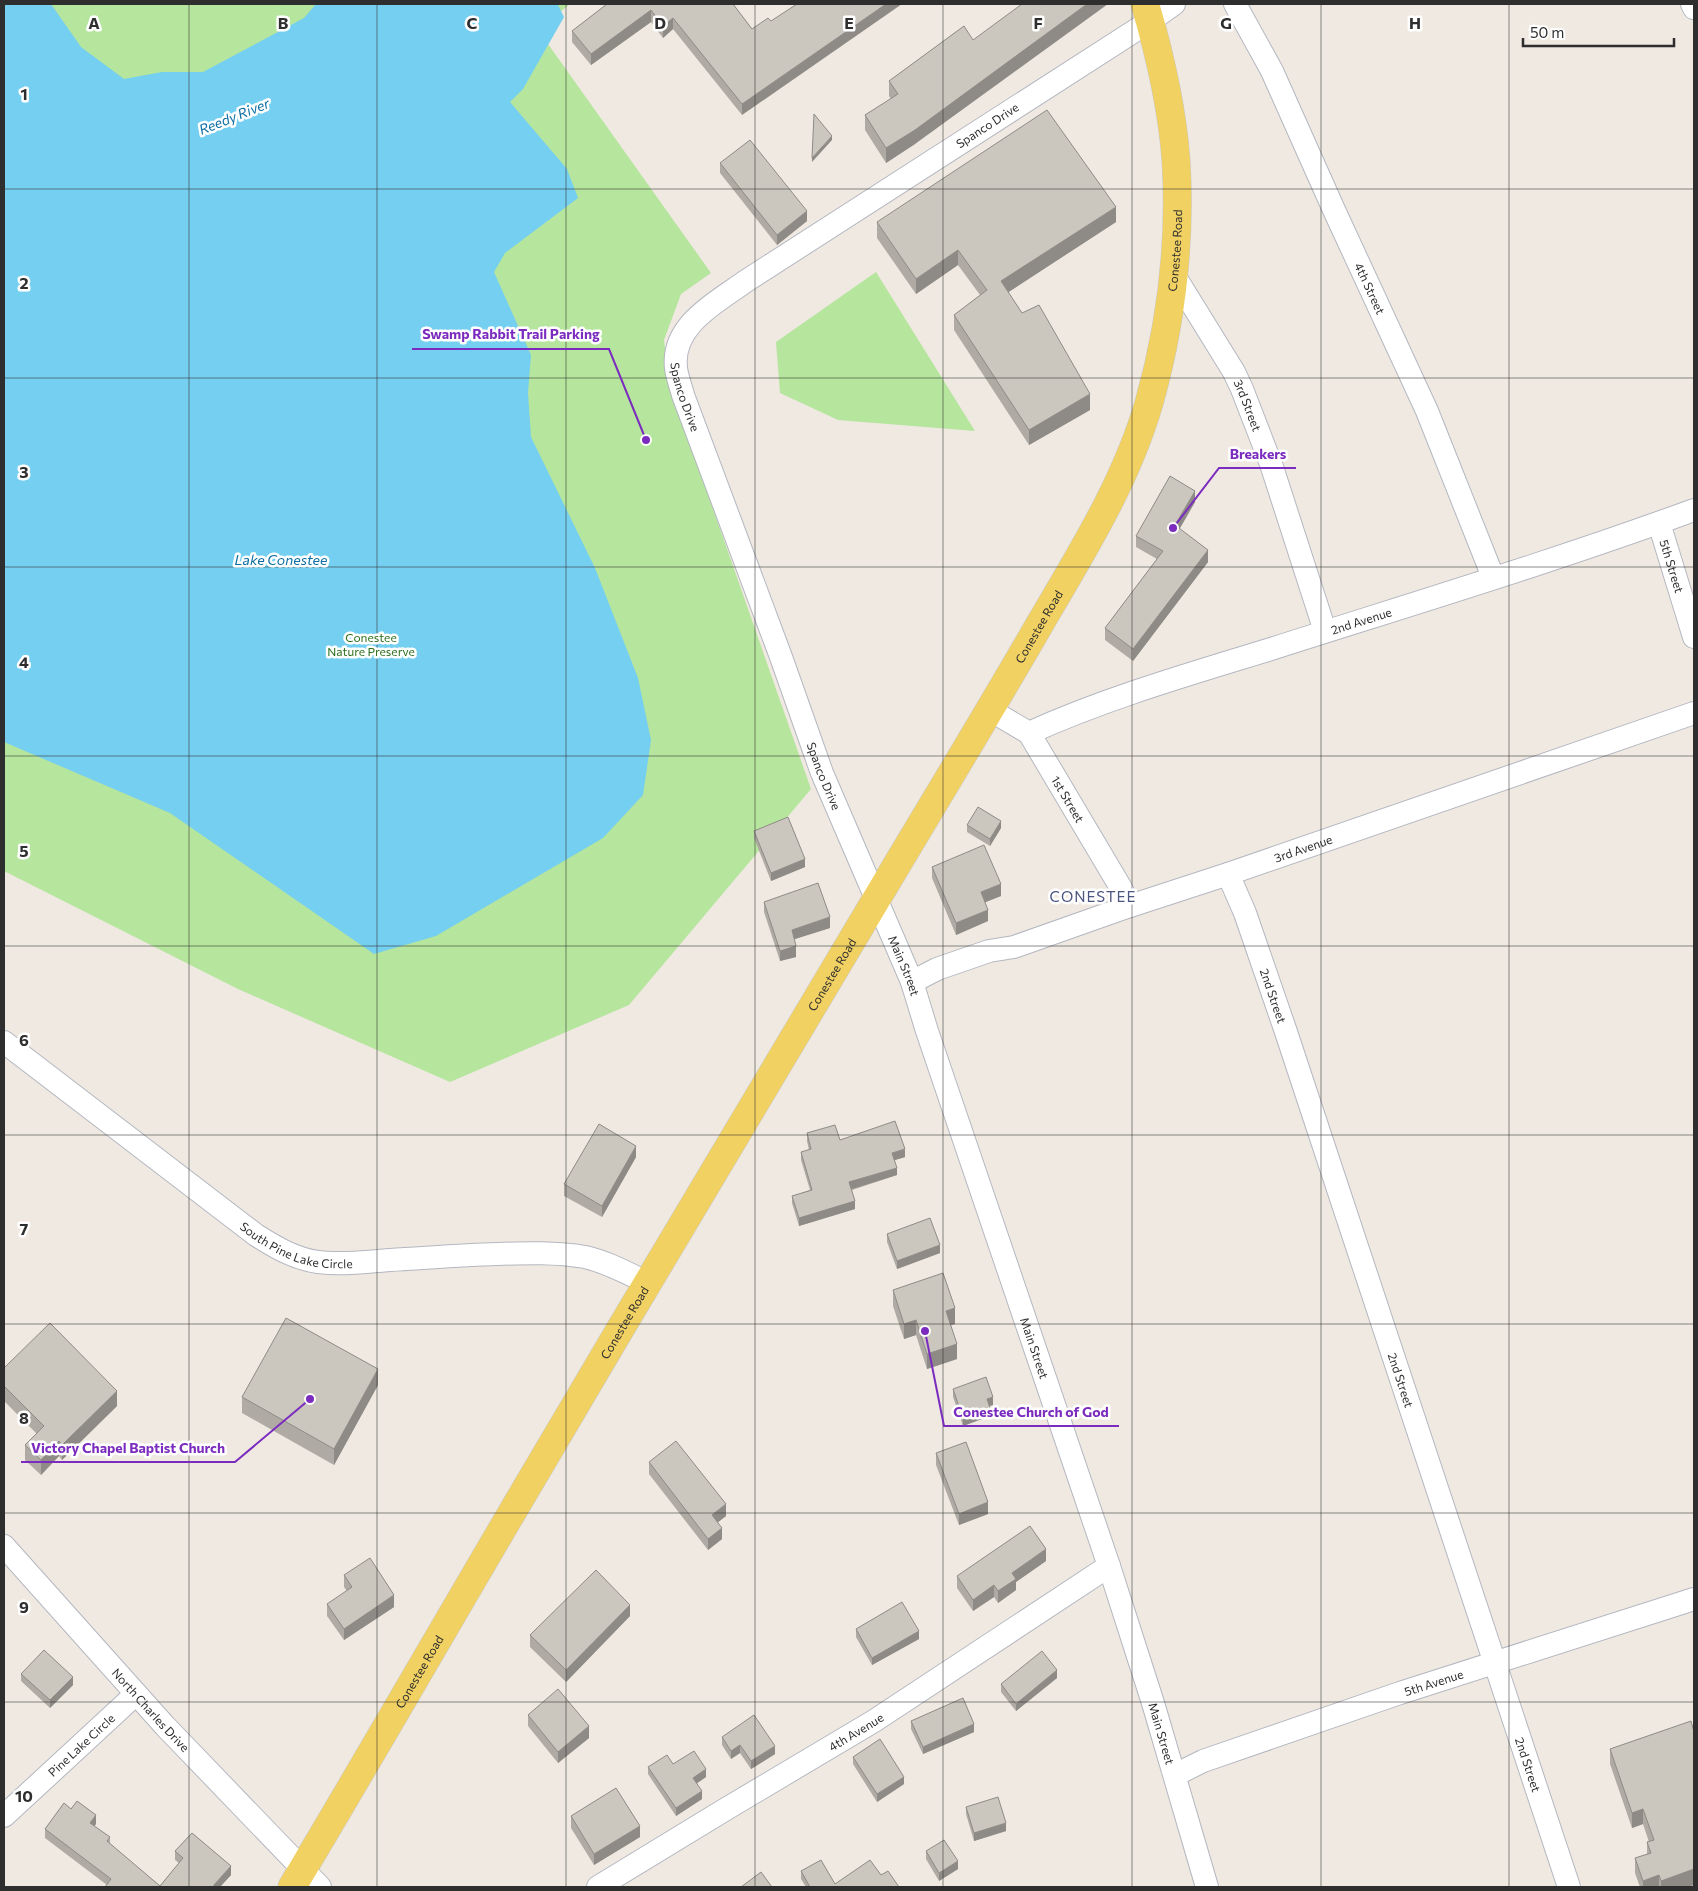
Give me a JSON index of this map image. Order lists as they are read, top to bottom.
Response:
{
  "streets": {
    "main road": ["Conestee Road"],
    "street": [
      "Spanco Drive",
      "4th Street",
      "3rd Street",
      "5th Street",
      "2nd Avenue",
      "1st Street",
      "3rd Avenue",
      "Main Street",
      "2nd Street",
      "South Pine Lake Circle",
      "5th Avenue",
      "North Charles Drive",
      "4th Avenue",
      "Pine Lake Circle"
    ]
  },
  "crossings": [
    ["Spanco Drive", "Conestee Road"],
    ["Spanco Drive", "Main Street"],
    ["Conestee Road", "3rd Street"],
    ["Conestee Road", "1st Street"],
    ["Conestee Road", "Main Street"],
    ["Conestee Road", "South Pine Lake Circle"],
    ["Conestee Road", "North Charles Drive"],
    ["4th Street", "2nd Avenue"],
    ["3rd Street", "2nd Avenue"],
    ["5th Street", "2nd Avenue"],
    ["2nd Avenue", "1st Street"],
    ["1st Street", "3rd Avenue"],
    ["3rd Avenue", "Main Street"],
    ["3rd Avenue", "2nd Street"],
    ["Main Street", "5th Avenue"],
    ["Main Street", "4th Avenue"],
    ["2nd Street", "5th Avenue"],
    ["North Charles Drive", "Pine Lake Circle"]
  ],
  "districts": ["CONESTEE"],
  "water": ["Reedy River", "Lake Conestee"],
  "parks": ["Conestee Nature Preserve"],
  "places": [
    "Swamp Rabbit Trail Parking",
    "Breakers",
    "Conestee Church of God",
    "Victory Chapel Baptist Church"
  ],
  "scale_bar": "50 m",
  "grid": {
    "columns": [
      "A",
      "B",
      "C",
      "D",
      "E",
      "F",
      "G",
      "H"
    ],
    "rows": [
      "1",
      "2",
      "3",
      "4",
      "5",
      "6",
      "7",
      "8",
      "9",
      "10"
    ]
  }
}
